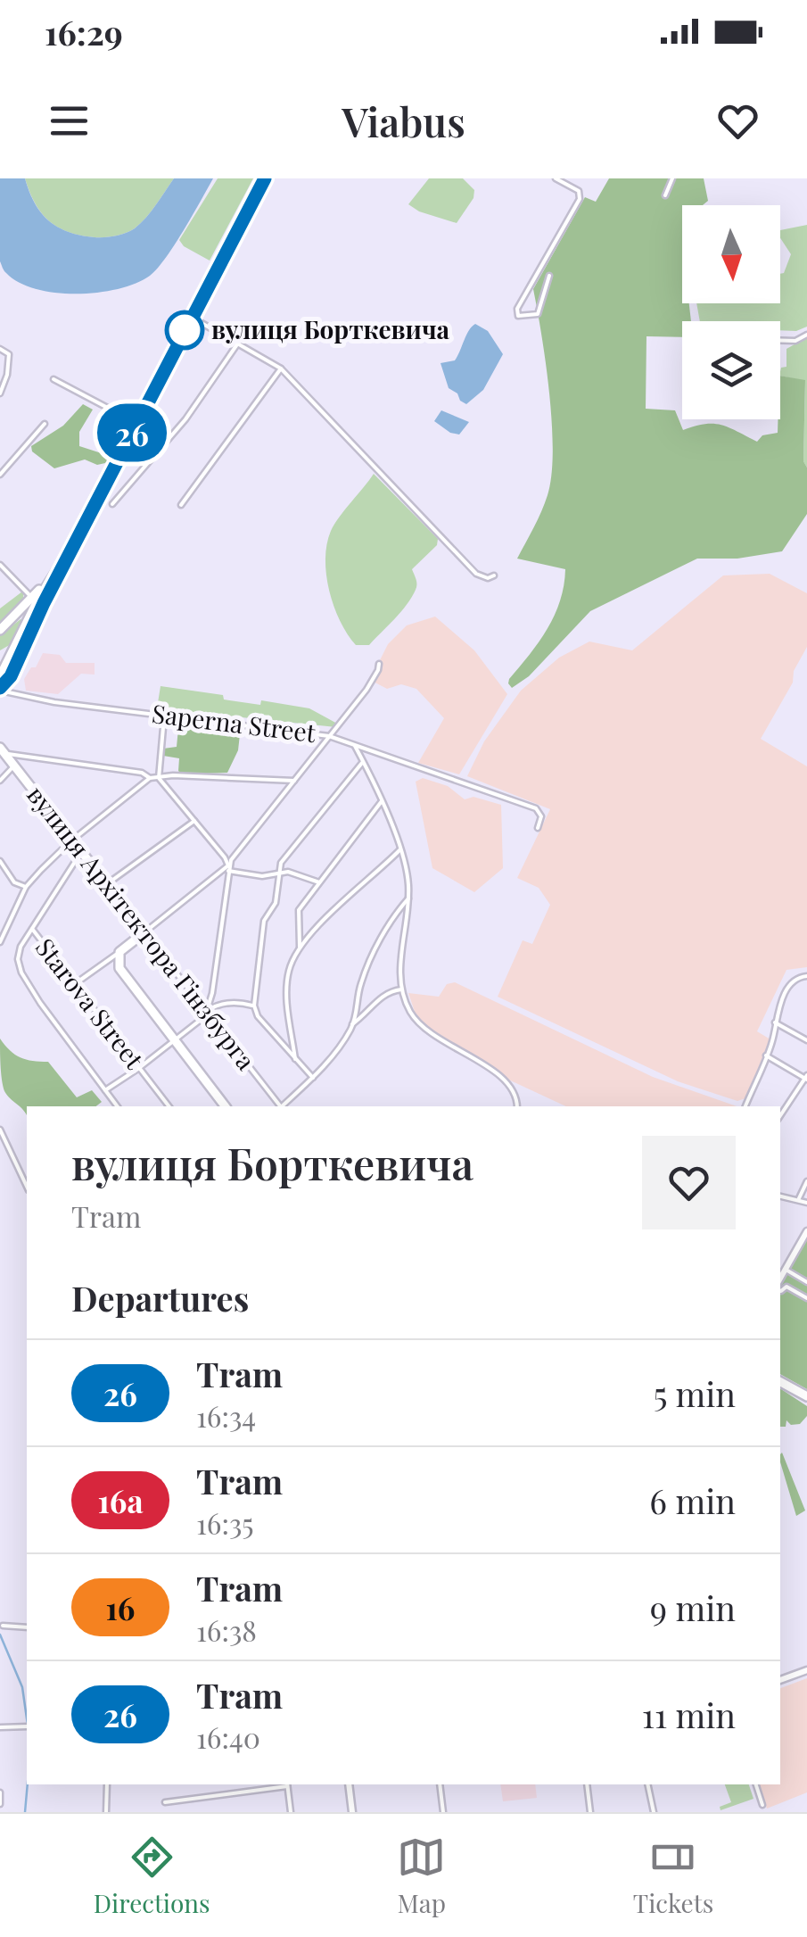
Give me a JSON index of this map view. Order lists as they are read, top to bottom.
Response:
{
  "streets": {
    "main road": ["вулиця Архітектора Гінзбурга"],
    "street": ["Saperna Street", "Starova Street"]
  },
  "crossings": [
    ["вулиця Архітектора Гінзбурга", "Starova Street"]
  ],
  "places": ["вулиця Борткевича"],
  "lines": ["tram line 26"],
  "north": "bottom",
  "page": {
    "status": "16:29",
    "header": "Viabus",
    "on_map": "26",
    "heading": [
      ["вулиця Борткевича", "Tram"],
      "Departures"
    ],
    "list": [
      {
        "mark": "26",
        "name": "Tram",
        "note": "16:34",
        "value": "5 min"
      },
      {
        "mark": "16a",
        "name": "Tram",
        "note": "16:35",
        "value": "6 min"
      },
      {
        "mark": "16",
        "name": "Tram",
        "note": "16:38",
        "value": "9 min"
      },
      {
        "mark": "26",
        "name": "Tram",
        "note": "16:40",
        "value": "11 min"
      }
    ],
    "tabs": ["Directions", "Map", "Tickets"]
  }
}
